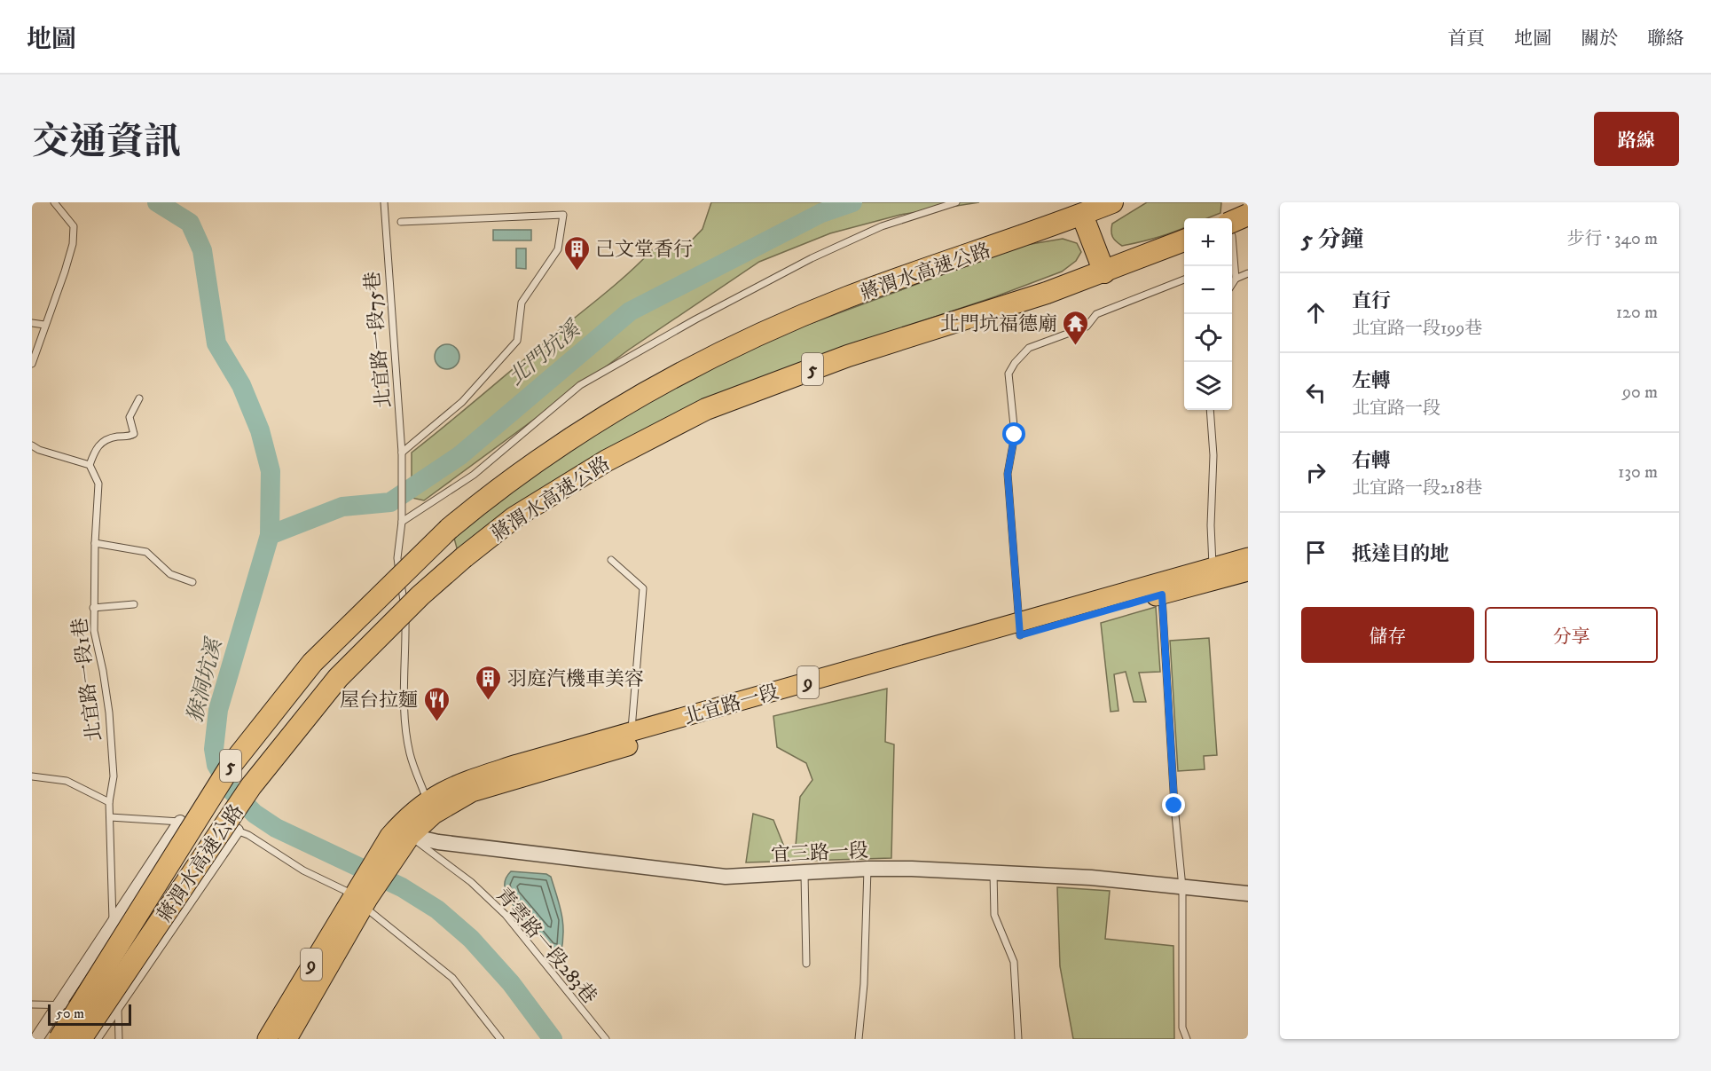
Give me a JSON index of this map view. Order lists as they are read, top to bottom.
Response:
{
  "streets": {
    "highway": ["蔣渭水高速公路", "5"],
    "main road": ["9", "北宜路一段"],
    "street": ["宜三路一段"],
    "lane": ["北宜路一段75巷", "北宜路一段1巷", "青雲路一段283巷"]
  },
  "crossings": [
    ["9", "北宜路一段"],
    ["9", "宜三路一段"],
    ["9", "青雲路一段283巷"],
    ["北宜路一段", "宜三路一段"],
    ["北宜路一段", "青雲路一段283巷"],
    ["宜三路一段", "青雲路一段283巷"]
  ],
  "water": ["北門坑溪", "猴洞坑溪"],
  "places": {
    "building": ["己文堂香行", "羽庭汽機車美容"],
    "temple": ["北門坑福德廟"],
    "restaurant": ["屋台拉麵"]
  },
  "scale_bar": "50 m",
  "page": {
    "header": "地圖",
    "nav": [
      "首頁",
      "地圖",
      "關於",
      "聯絡"
    ],
    "title": "交通資訊",
    "buttons": [
      "路線",
      ["儲存", "分享"]
    ],
    "heading": ["5 分鐘", "步行 · 340 m"],
    "map_buttons": ["+", "−"],
    "list": [
      ["直行", "北宜路一段199巷", "120 m"],
      ["左轉", "北宜路一段", "90 m"],
      ["右轉", "北宜路一段218巷", "130 m"],
      "抵達目的地"
    ],
    "scale": "50 m"
  }
}
